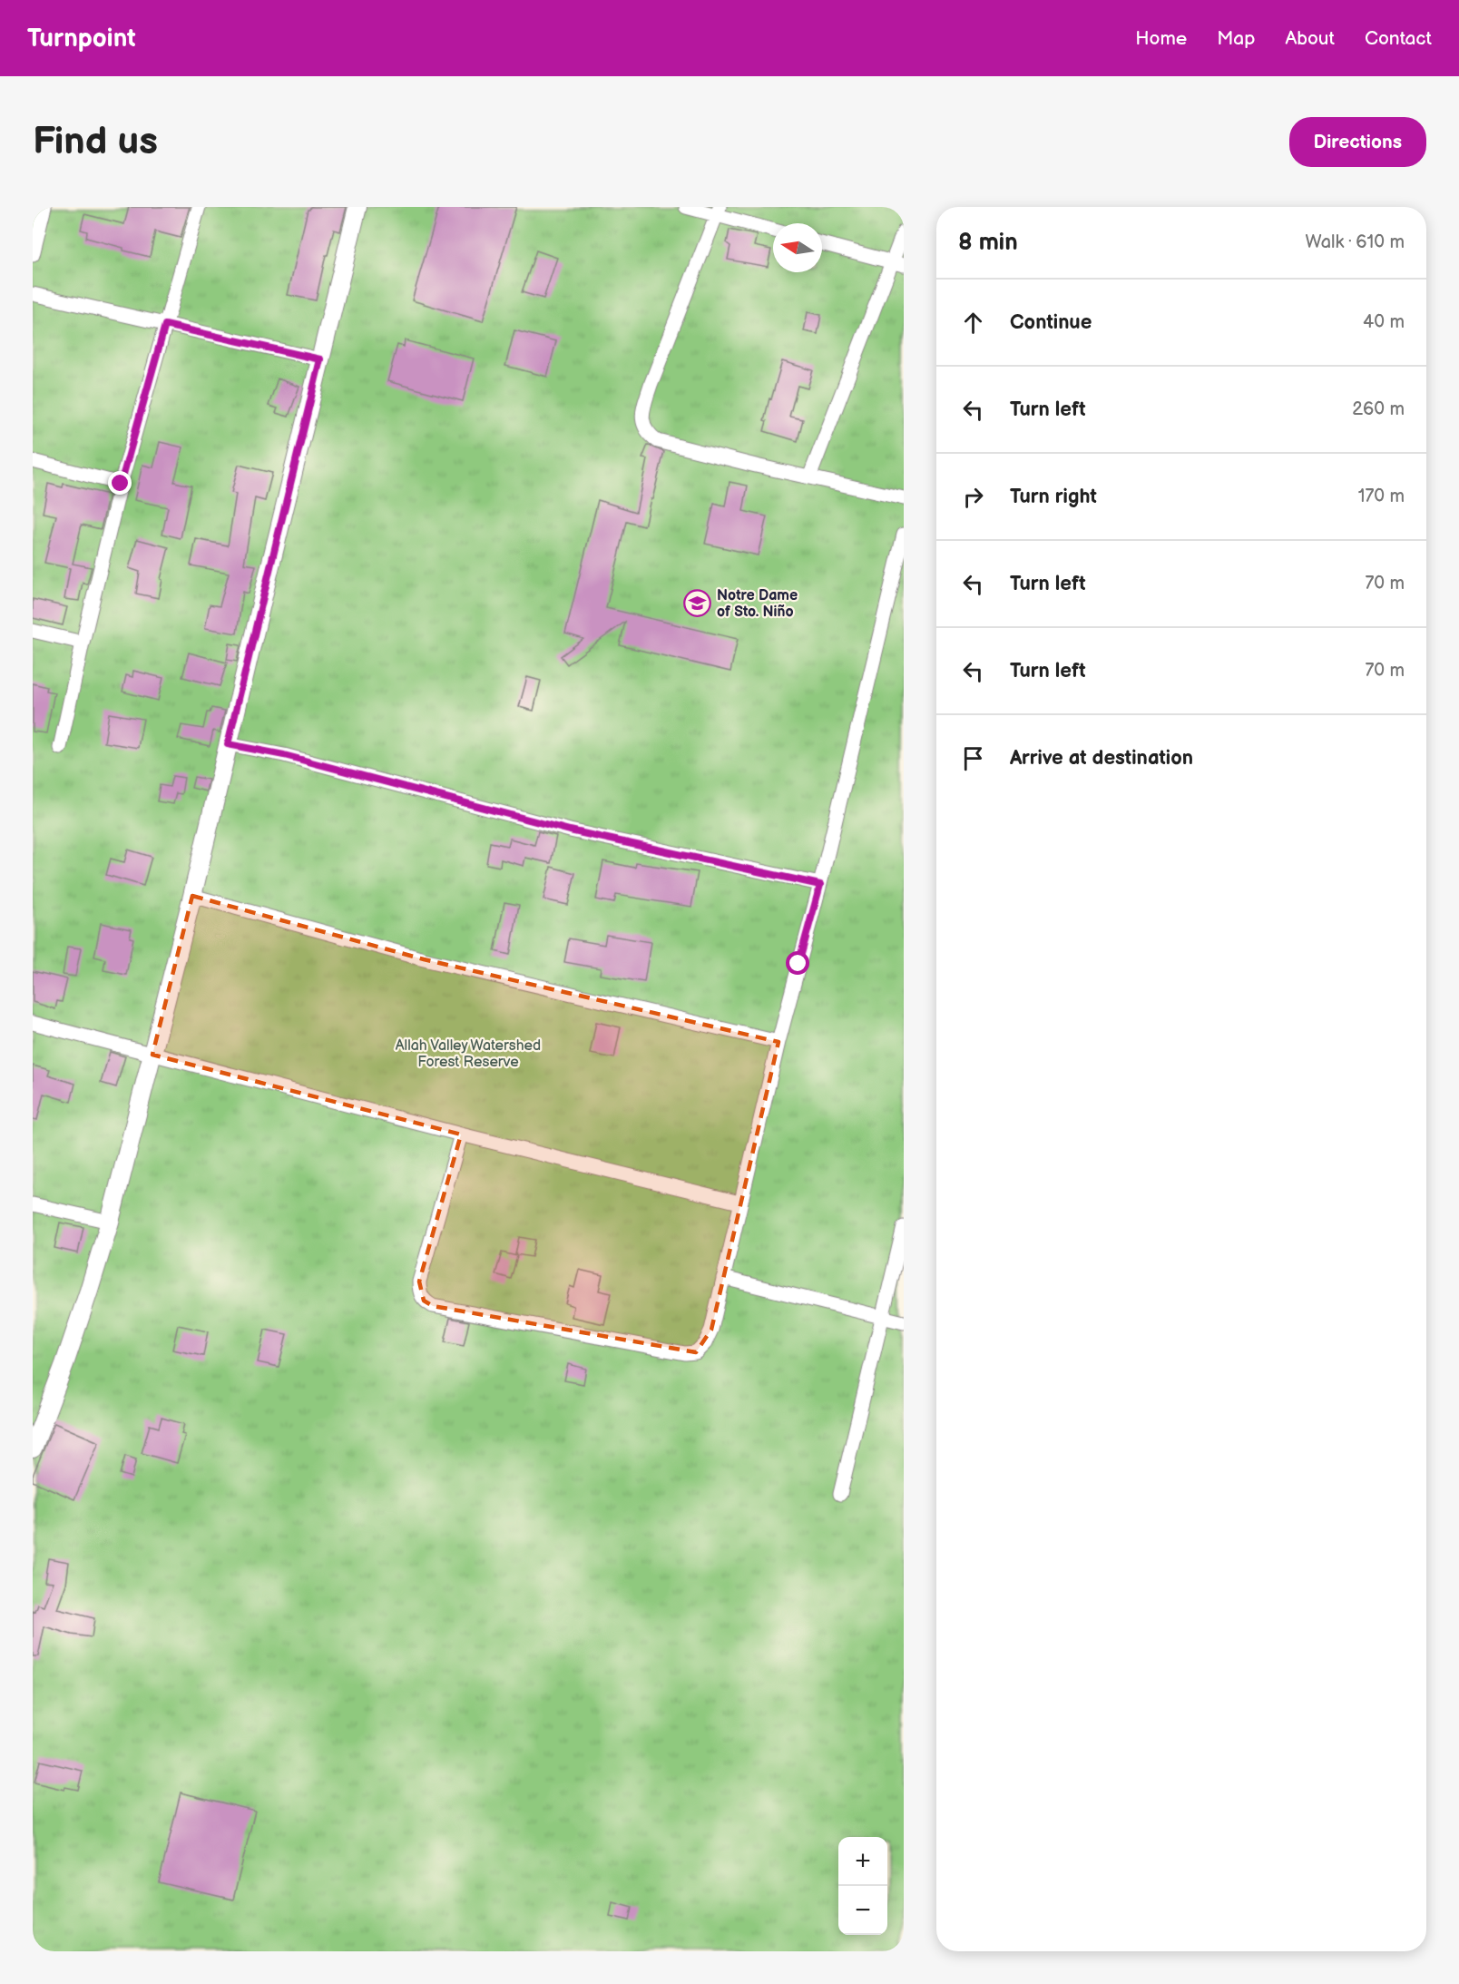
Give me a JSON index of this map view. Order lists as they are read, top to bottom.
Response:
{
  "parks": ["Allah Valley Watershed Forest Reserve"],
  "places": {
    "school or university": ["Notre Dame of Sto. Niño"]
  },
  "north": "left",
  "page": {
    "header": "Turnpoint",
    "nav": [
      "Home",
      "Map",
      "About",
      "Contact"
    ],
    "buttons": "Directions",
    "title": "Find us",
    "heading": ["8 min", "Walk · 610 m"],
    "list": [
      ["Continue", "40 m"],
      ["Turn left", "260 m"],
      ["Turn right", "170 m"],
      ["Turn left", "70 m"],
      ["Turn left", "70 m"],
      "Arrive at destination"
    ],
    "map_buttons": ["+", "−"]
  }
}
